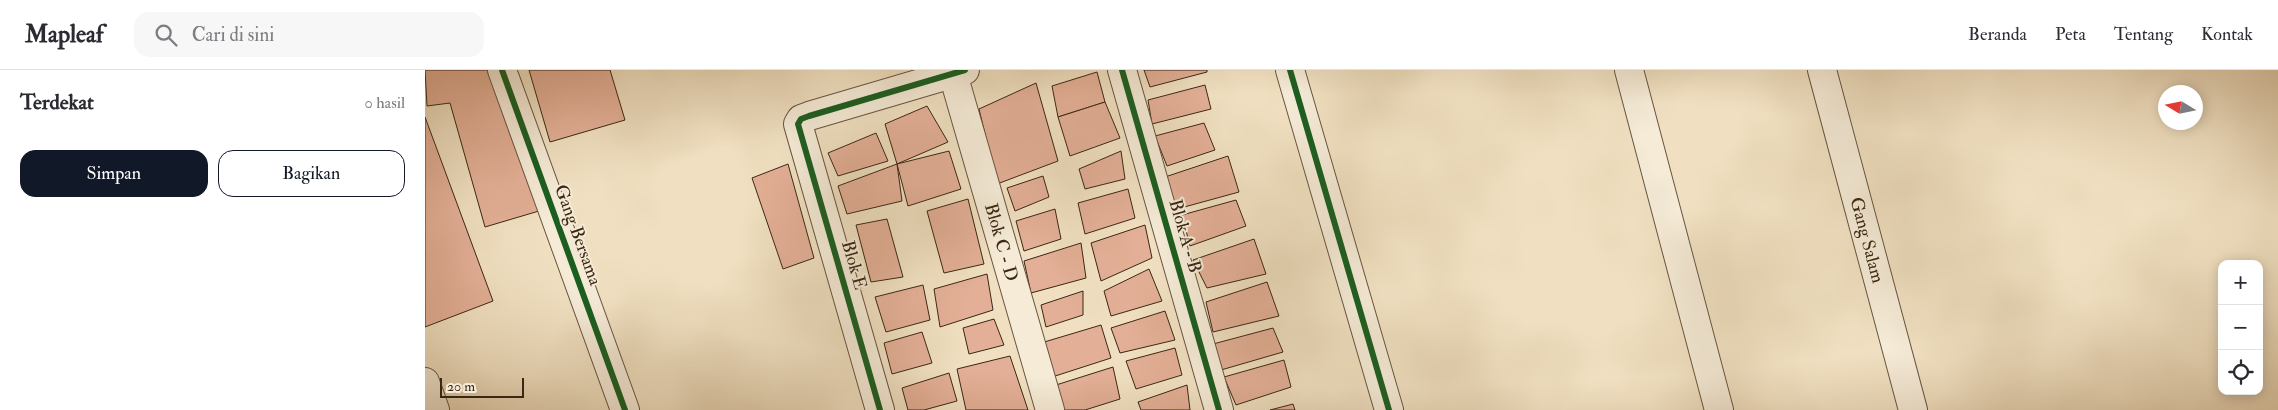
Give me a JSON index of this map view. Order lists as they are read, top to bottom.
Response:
{
  "streets": {
    "street": [
      "Gang Bersama",
      "Blok A - B",
      "Gang Salam",
      "Blok C - D",
      "Blok E"
    ]
  },
  "crossings": [
    ["Blok C - D", "Blok E"]
  ],
  "scale_bar": "20 m",
  "north": "left",
  "page": {
    "header": "Mapleaf",
    "search": "Cari di sini",
    "nav": [
      "Beranda",
      "Peta",
      "Tentang",
      "Kontak"
    ],
    "heading": ["Terdekat", "0 hasil"],
    "buttons": ["Simpan", "Bagikan"],
    "map_buttons": ["+", "−"],
    "scale": "20 m"
  }
}
